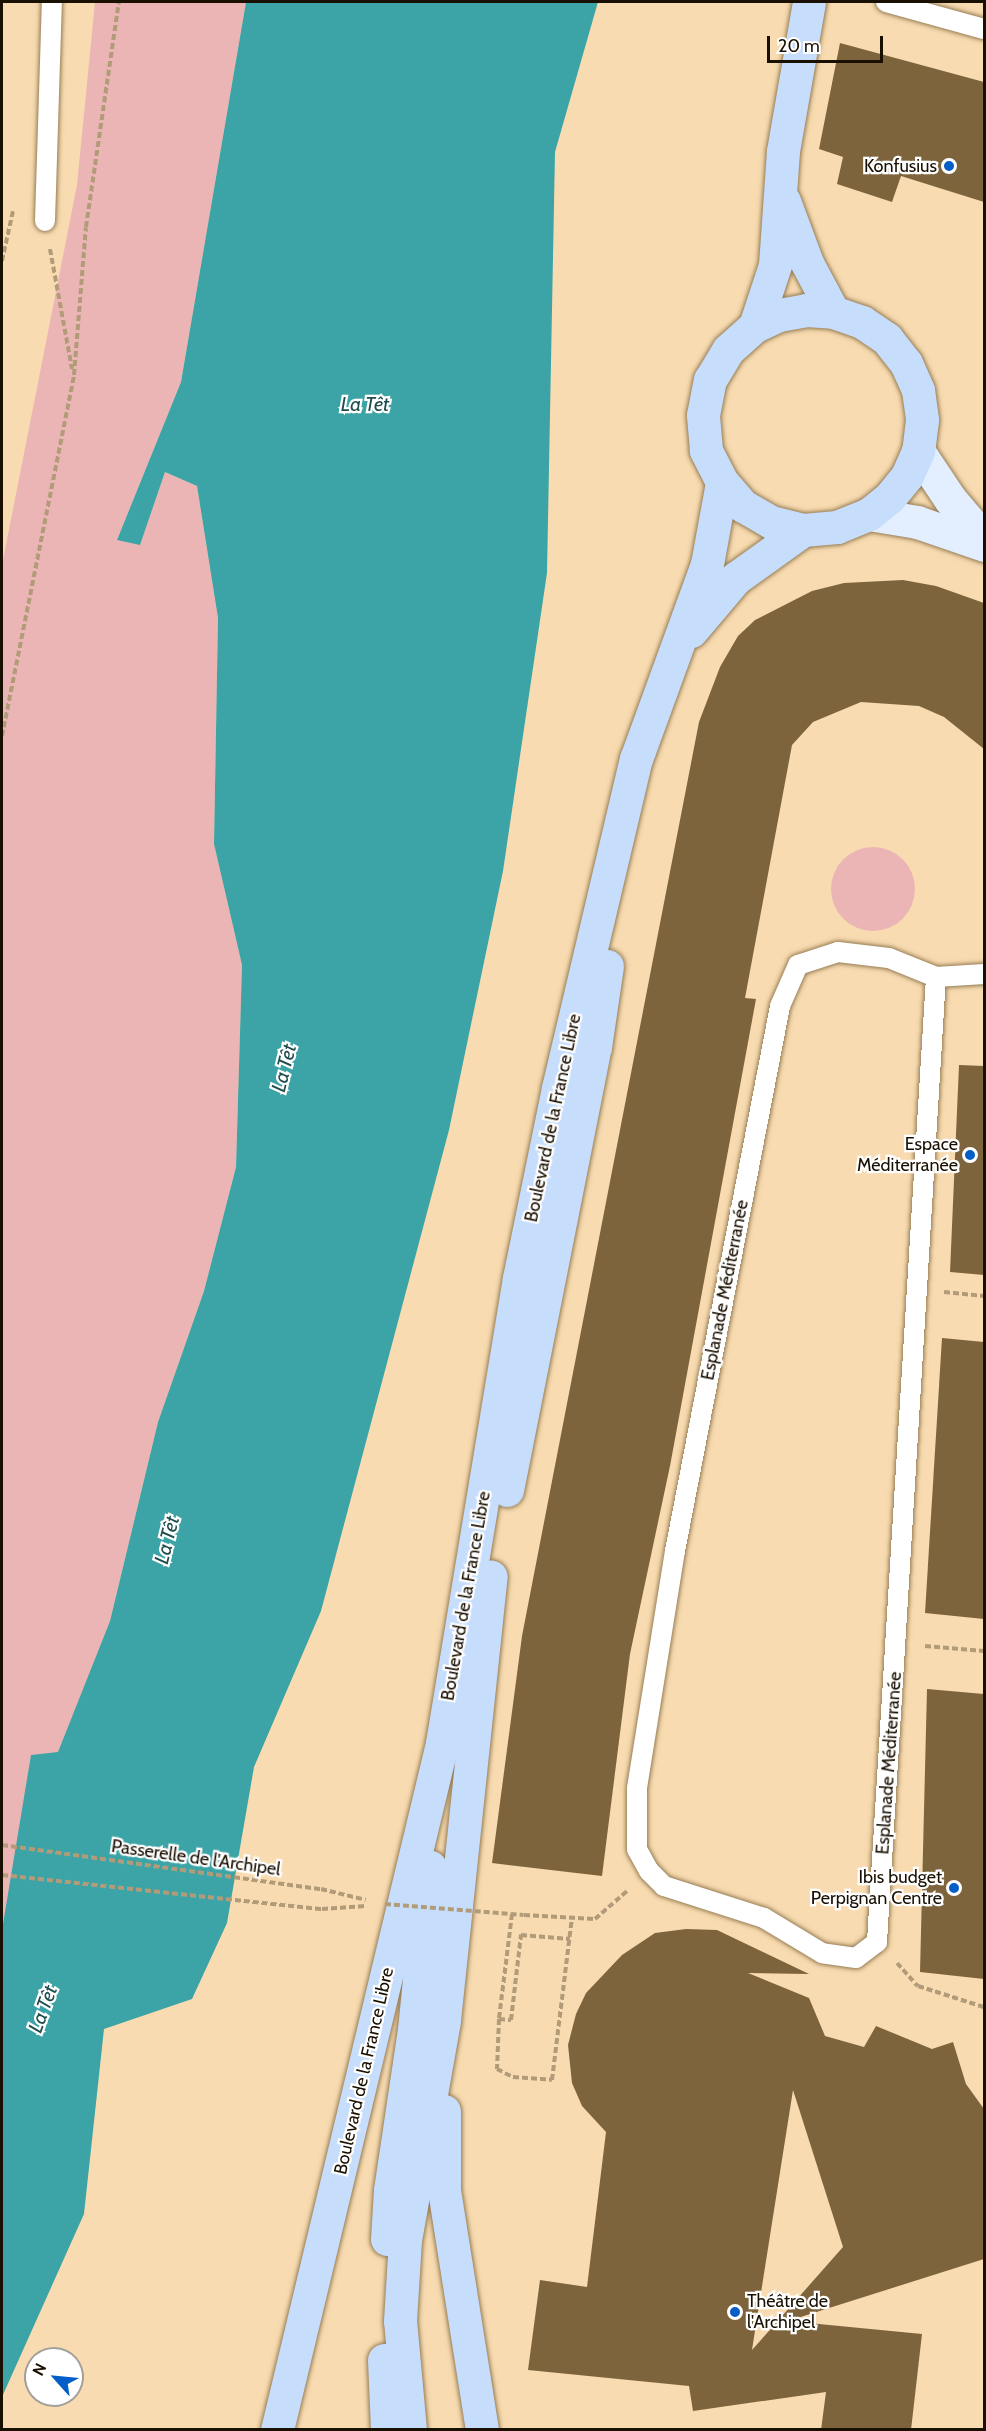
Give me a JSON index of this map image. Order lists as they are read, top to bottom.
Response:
{
  "streets": {
    "main road": ["Boulevard de la France Libre"],
    "lane": ["Esplanade Méditerranée"],
    "path": ["Passerelle de l'Archipel"]
  },
  "crossings": [
    ["Esplanade Méditerranée", "Passerelle de l'Archipel"]
  ],
  "water": ["La Têt"],
  "places": [
    "Konfusius",
    "Espace Méditerranée",
    "Ibis budget Perpignan Centre",
    "Théâtre de l'Archipel"
  ],
  "scale_bar": "20 m",
  "north": "top left"
}
